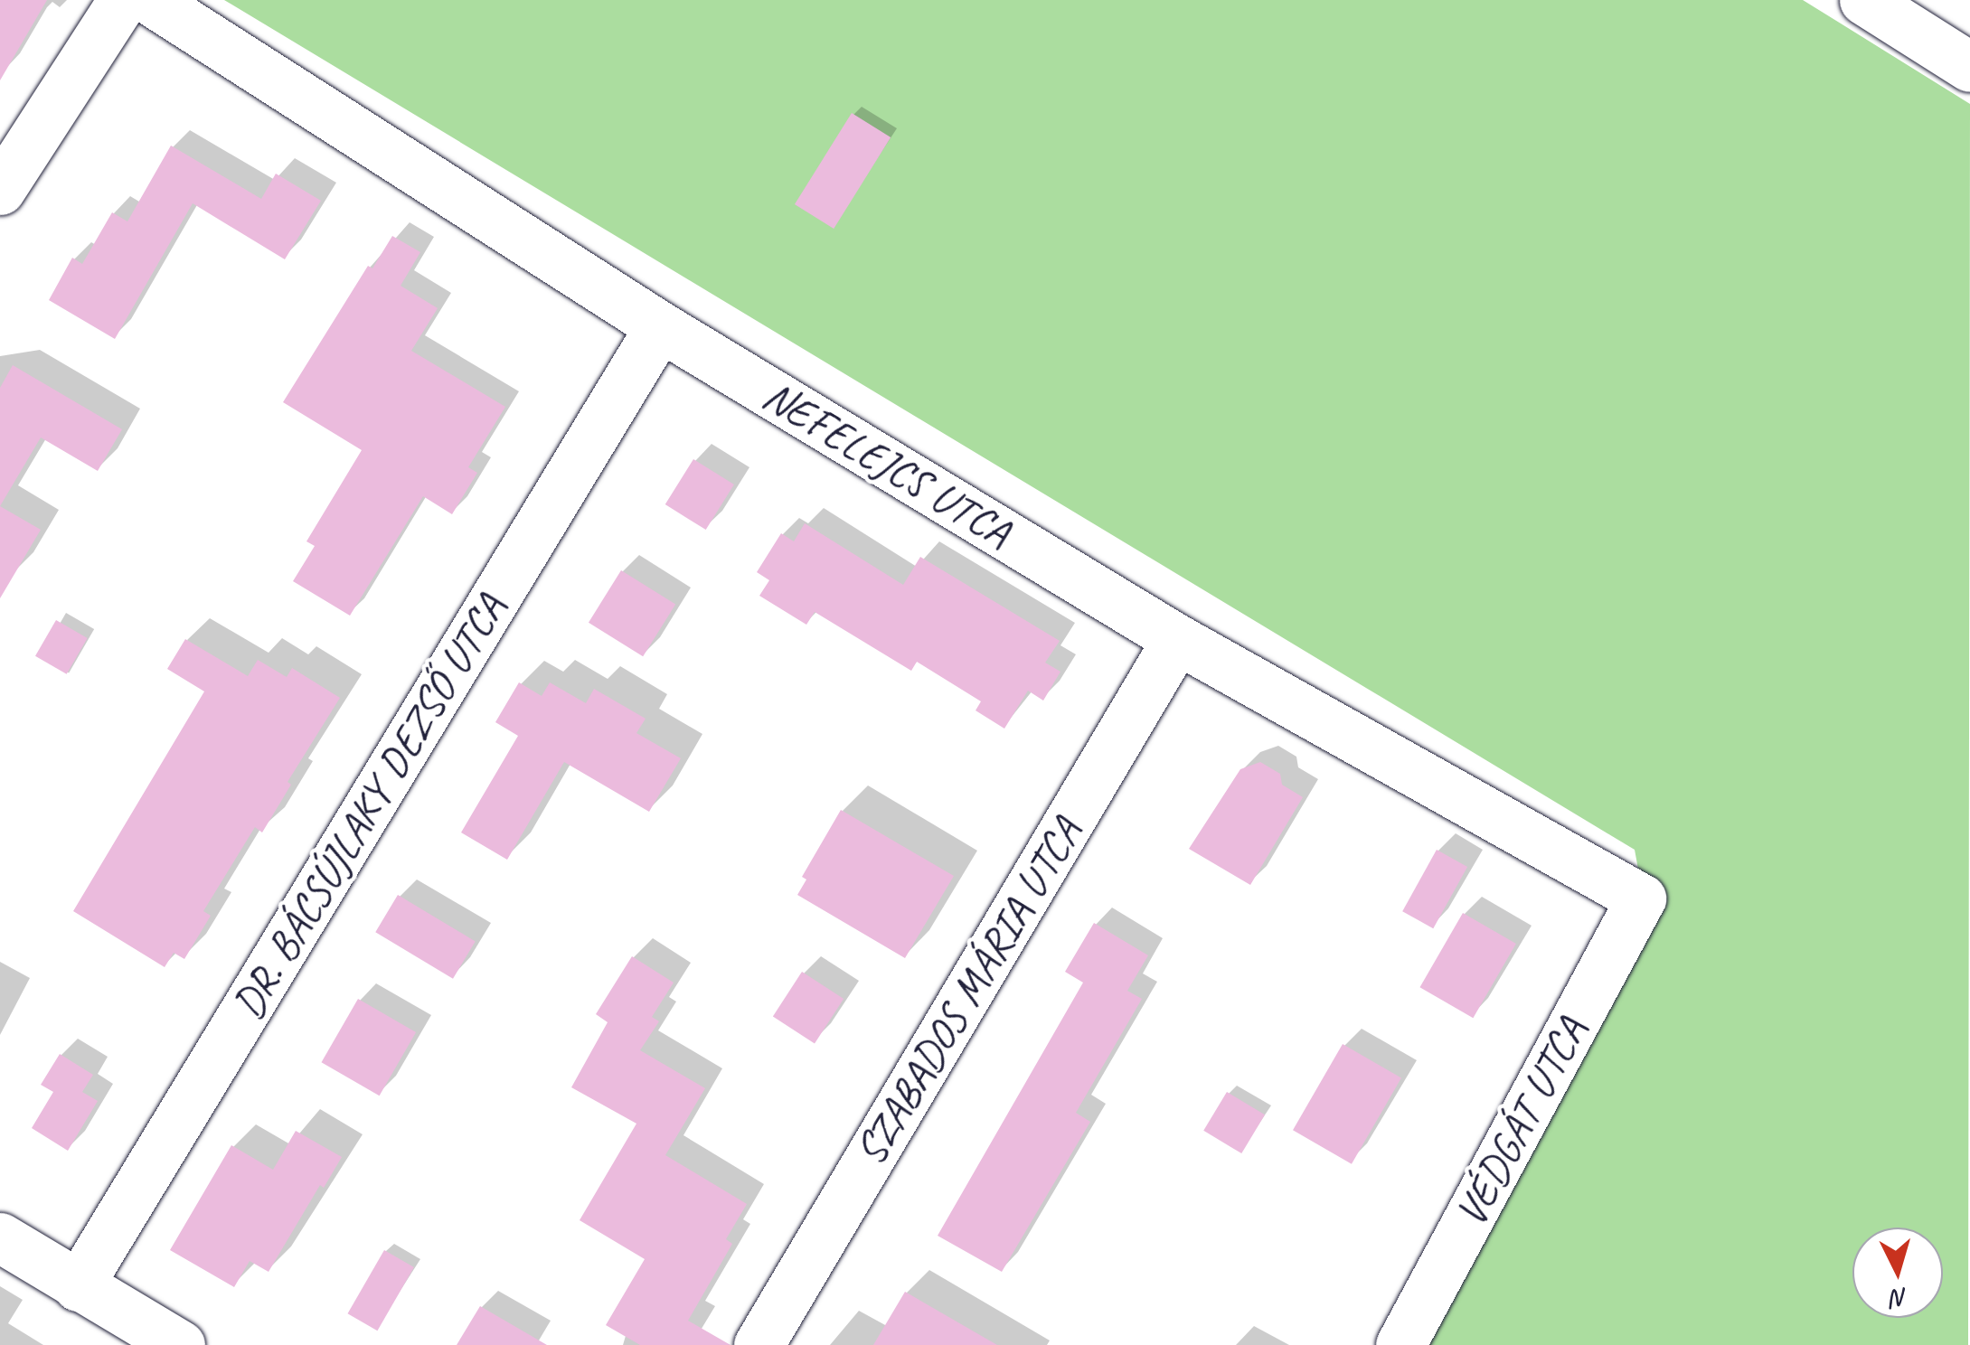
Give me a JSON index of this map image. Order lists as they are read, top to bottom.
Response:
{
  "streets": {
    "street": [
      "NEFELEJCS UTCA",
      "DR. BÁCSÚJLAKY DEZSŐ UTCA",
      "SZABADOS MÁRIA UTCA",
      "VÉDGÁT UTCA"
    ]
  },
  "crossings": [
    ["NEFELEJCS UTCA", "DR. BÁCSÚJLAKY DEZSŐ UTCA"],
    ["NEFELEJCS UTCA", "SZABADOS MÁRIA UTCA"],
    ["NEFELEJCS UTCA", "VÉDGÁT UTCA"]
  ],
  "north": "bottom"
}
